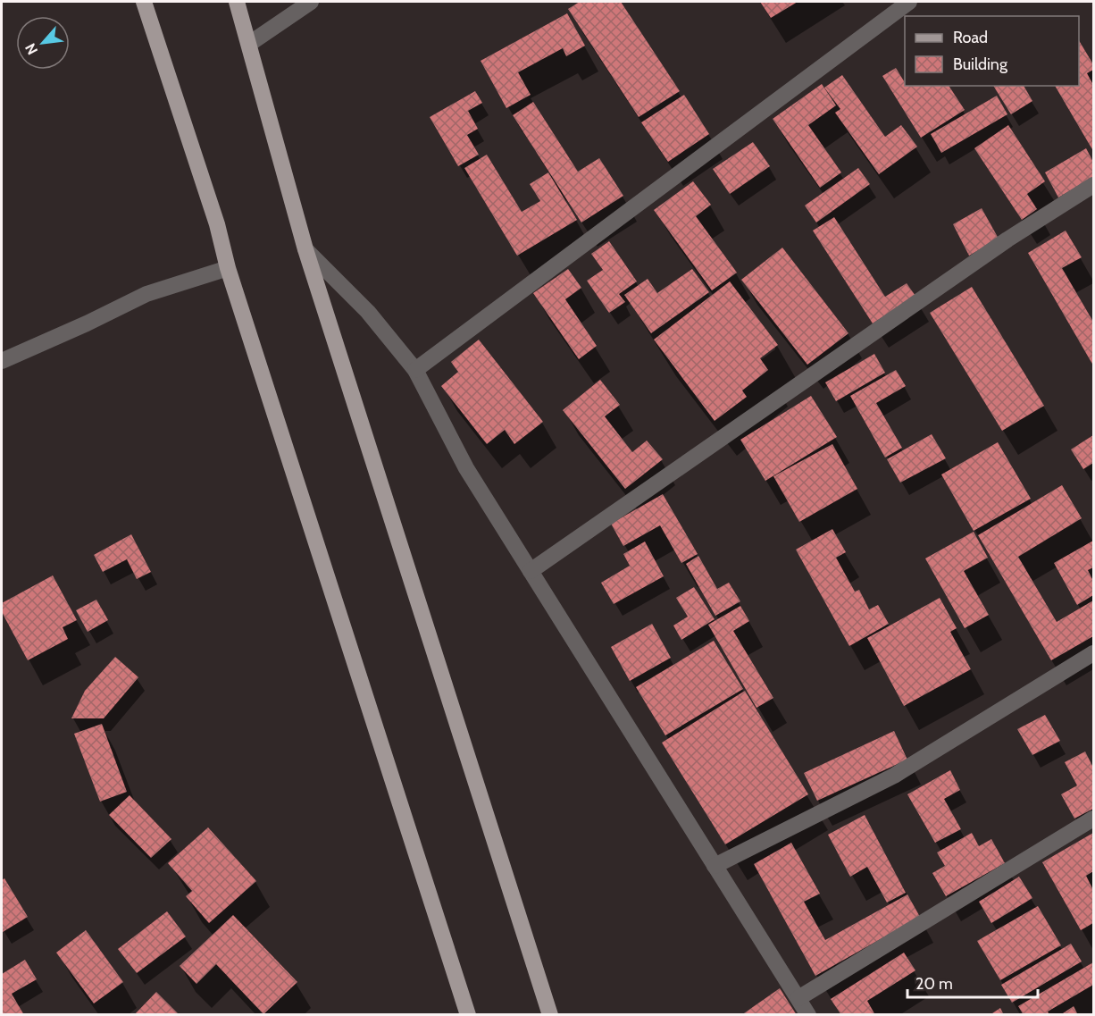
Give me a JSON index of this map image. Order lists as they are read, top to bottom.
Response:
{
  "legend": ["Road", "Building"],
  "scale_bar": "20 m",
  "north": "bottom left"
}
